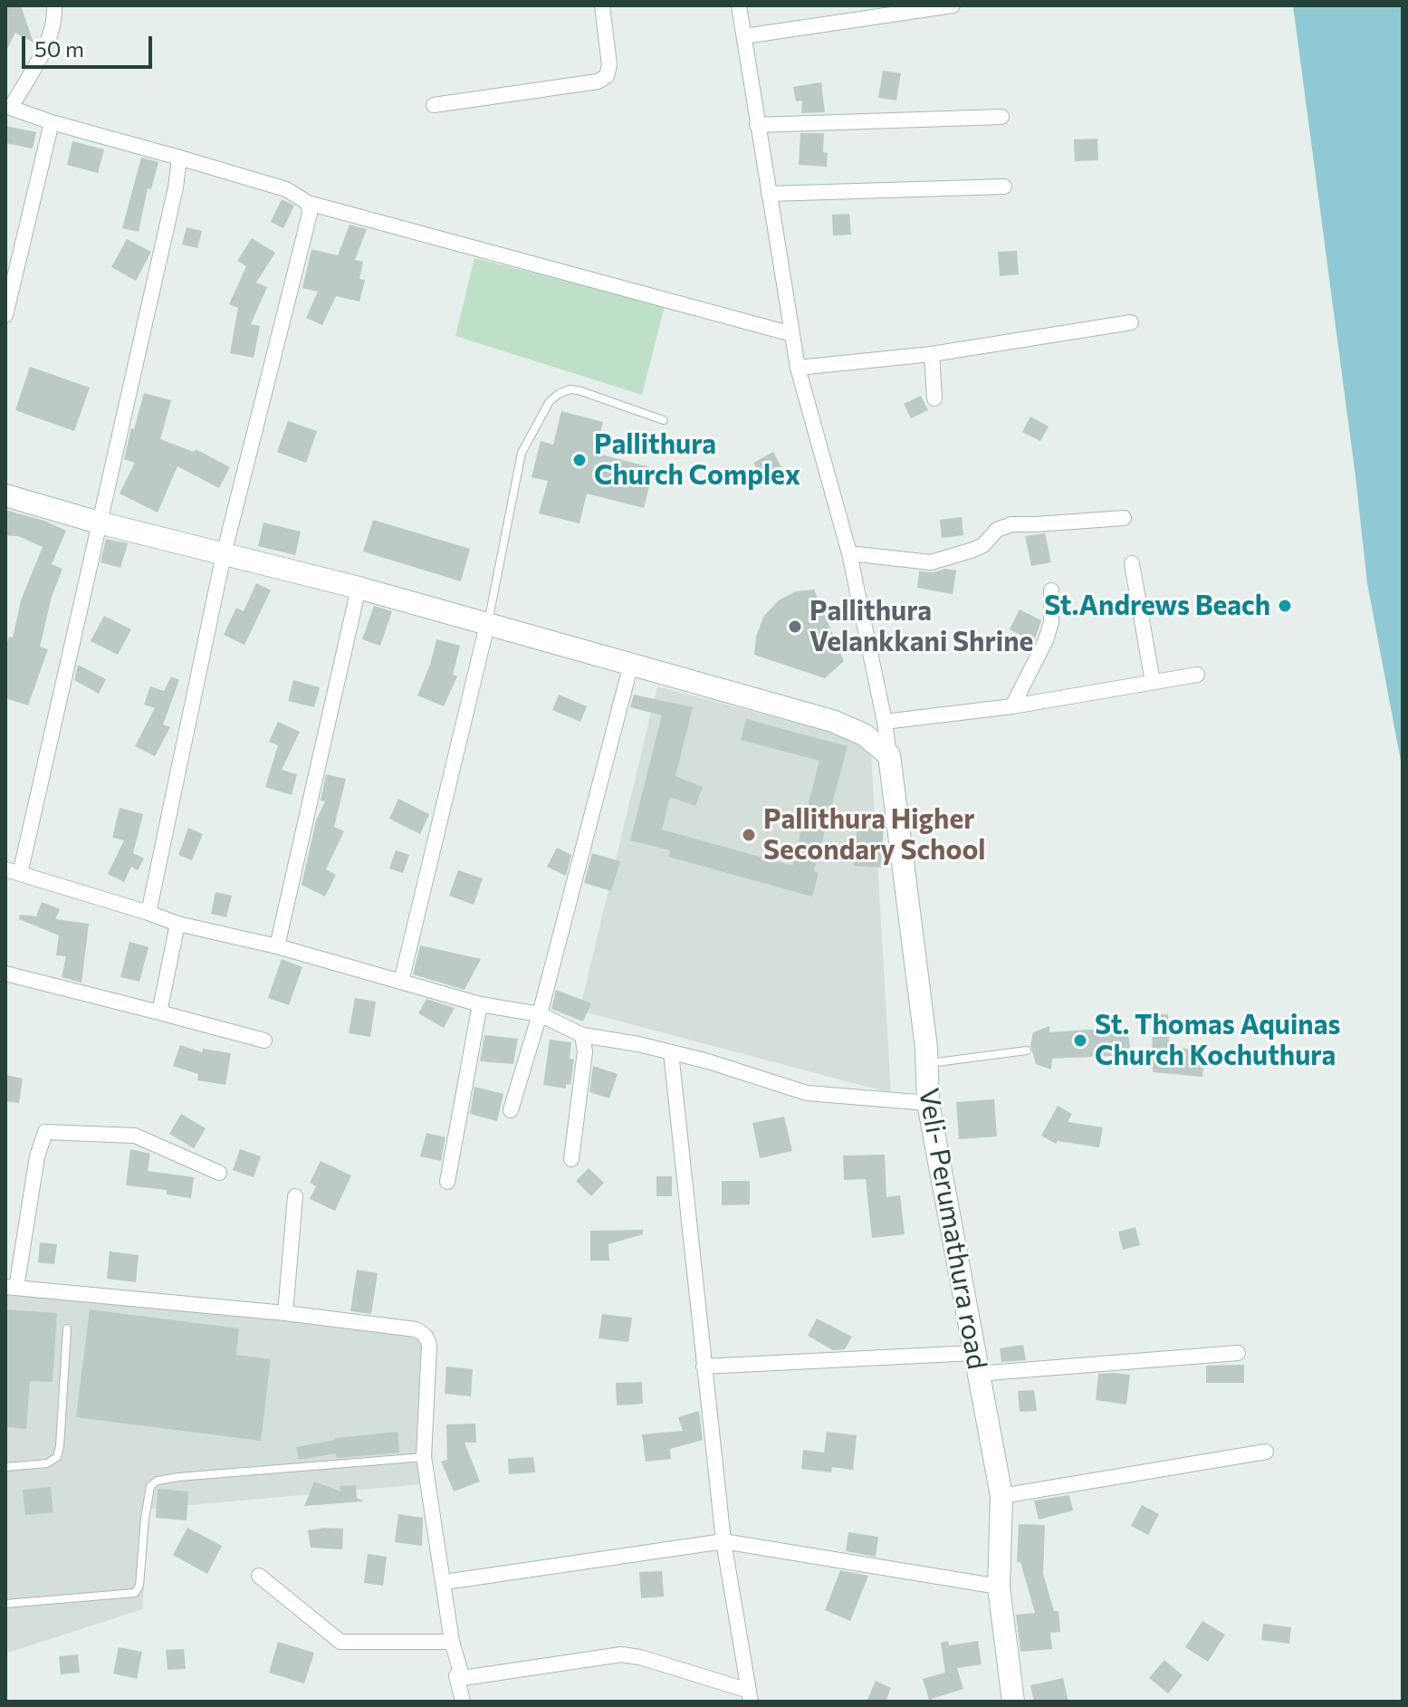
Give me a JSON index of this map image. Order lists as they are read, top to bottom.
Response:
{
  "streets": {
    "main road": ["Veli- Perumathura road"]
  },
  "places": [
    "Pallithura Church Complex",
    "St.Andrews Beach",
    "Pallithura Velankkani Shrine",
    "Pallithura Higher Secondary School",
    "St. Thomas Aquinas Church Kochuthura"
  ],
  "scale_bar": "50 m"
}
